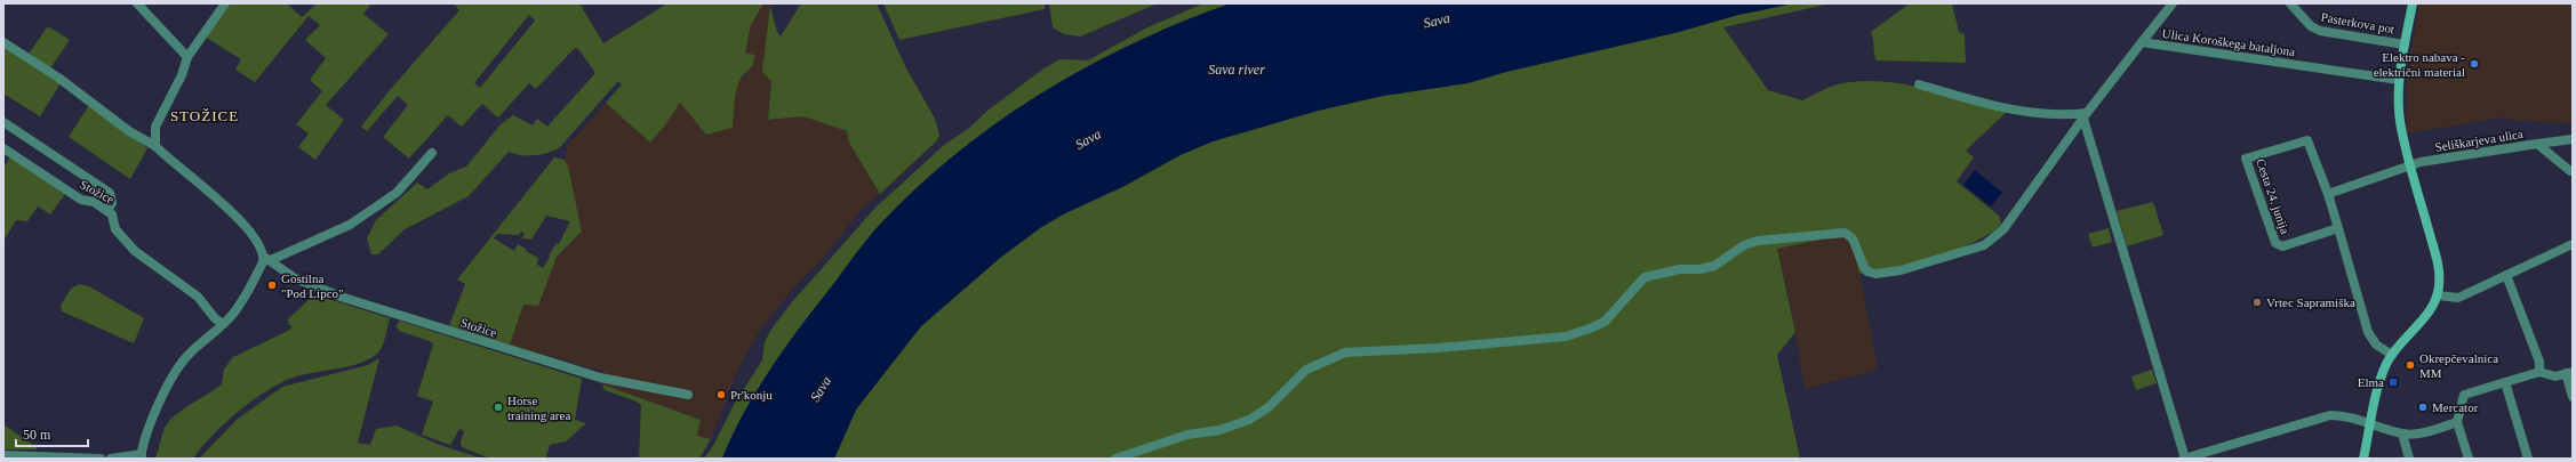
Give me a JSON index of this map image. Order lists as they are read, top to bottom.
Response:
{
  "streets": {
    "street": [
      "Pasterkova pot",
      "Ulica Koroškega bataljona",
      "Seliškarjeva ulica",
      "Stožice",
      "Cesta 24. junija"
    ]
  },
  "districts": ["STOŽICE"],
  "water": ["Sava", "Sava river"],
  "places": {
    "other": [
      "Elektro nabava - električni material",
      "Gostilna \"Pod Lipco\"",
      "Vrtec Sapramiška",
      "Okrepčevalnica MM",
      "Pr'konju",
      "Horse training area",
      "Mercator"
    ],
    "transit": ["Elma"]
  },
  "scale_bar": "50 m"
}
